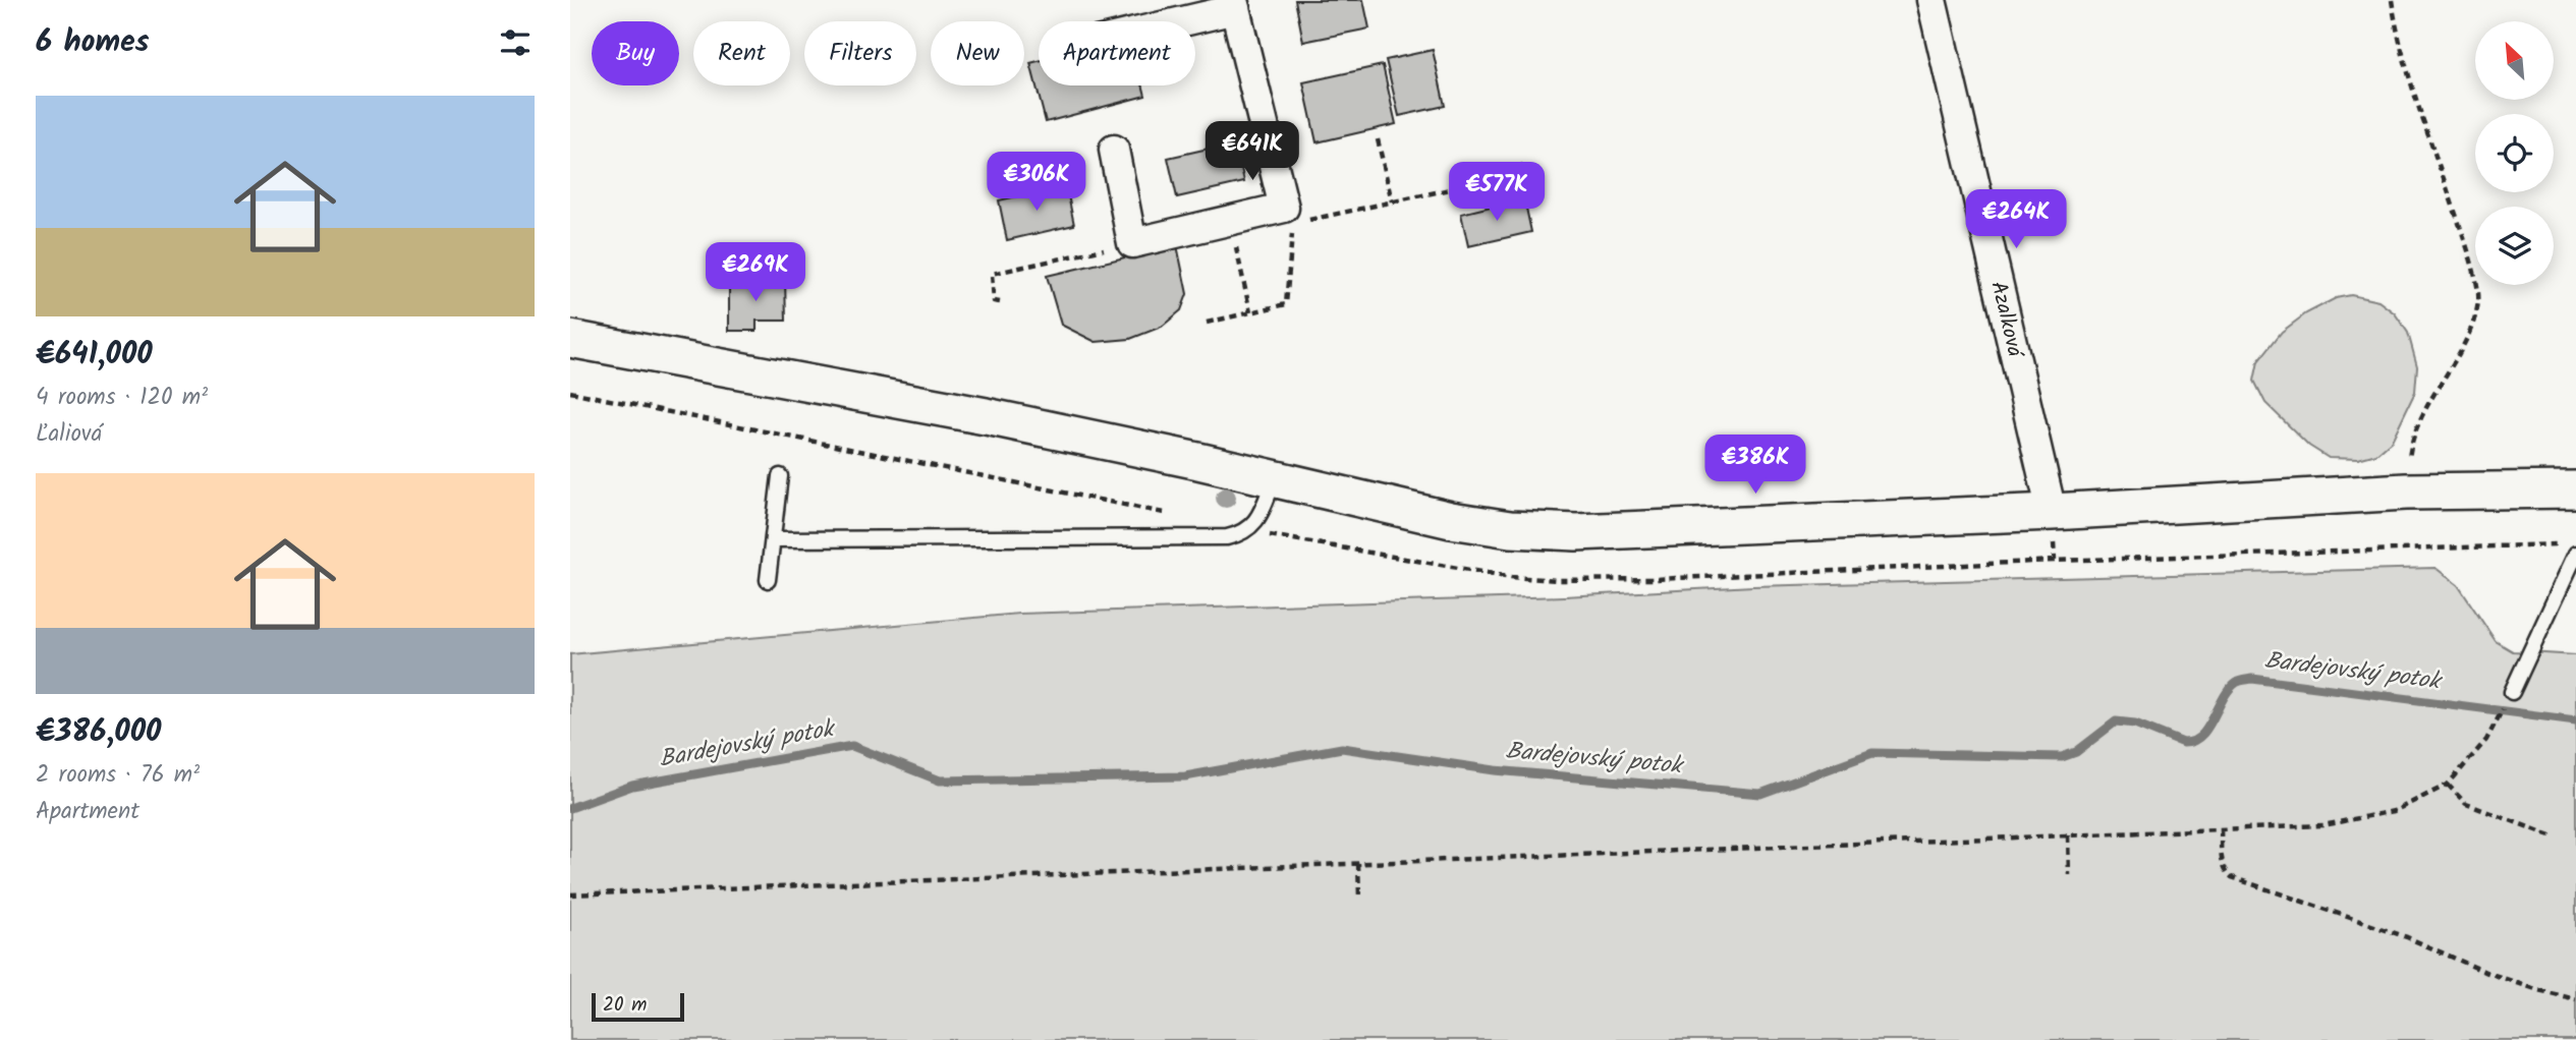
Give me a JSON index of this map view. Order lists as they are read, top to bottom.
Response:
{
  "streets": {
    "street": ["Azalková"]
  },
  "water": ["Bardejovský potok"],
  "scale_bar": "20 m",
  "north": "top left",
  "page": {
    "heading": "6 homes",
    "chip": [
      "Buy",
      "Rent",
      "Filters",
      "New",
      "Apartment"
    ],
    "list": [
      {
        "name": "€641,000",
        "note": "4 rooms · 120 m² · Ľaliová"
      },
      {
        "name": "€386,000",
        "note": "2 rooms · 76 m² · Apartment"
      }
    ],
    "price": [
      "€641K",
      "€306K",
      "€577K",
      "€264K",
      "€269K",
      "€386K"
    ],
    "scale": "20 m"
  }
}
